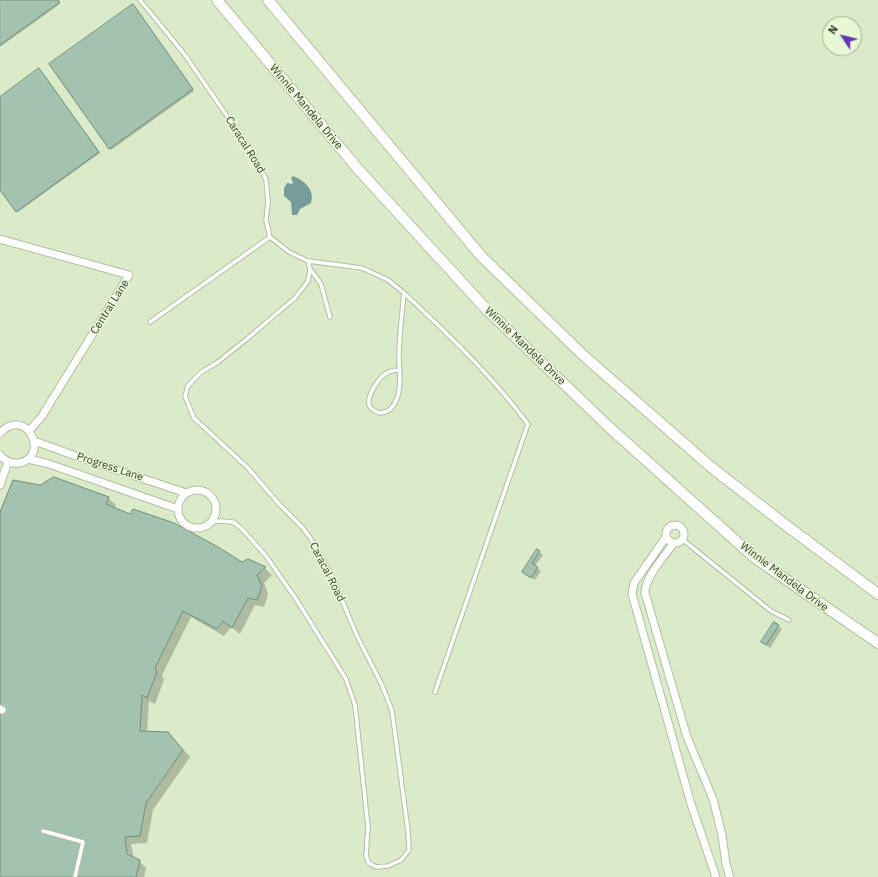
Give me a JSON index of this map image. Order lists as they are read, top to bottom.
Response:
{
  "streets": {
    "main road": ["Winnie Mandela Drive"],
    "street": ["Central Lane", "Progress Lane"],
    "lane": ["Caracal Road"]
  },
  "crossings": [
    ["Caracal Road", "Progress Lane"]
  ],
  "north": "top left"
}
